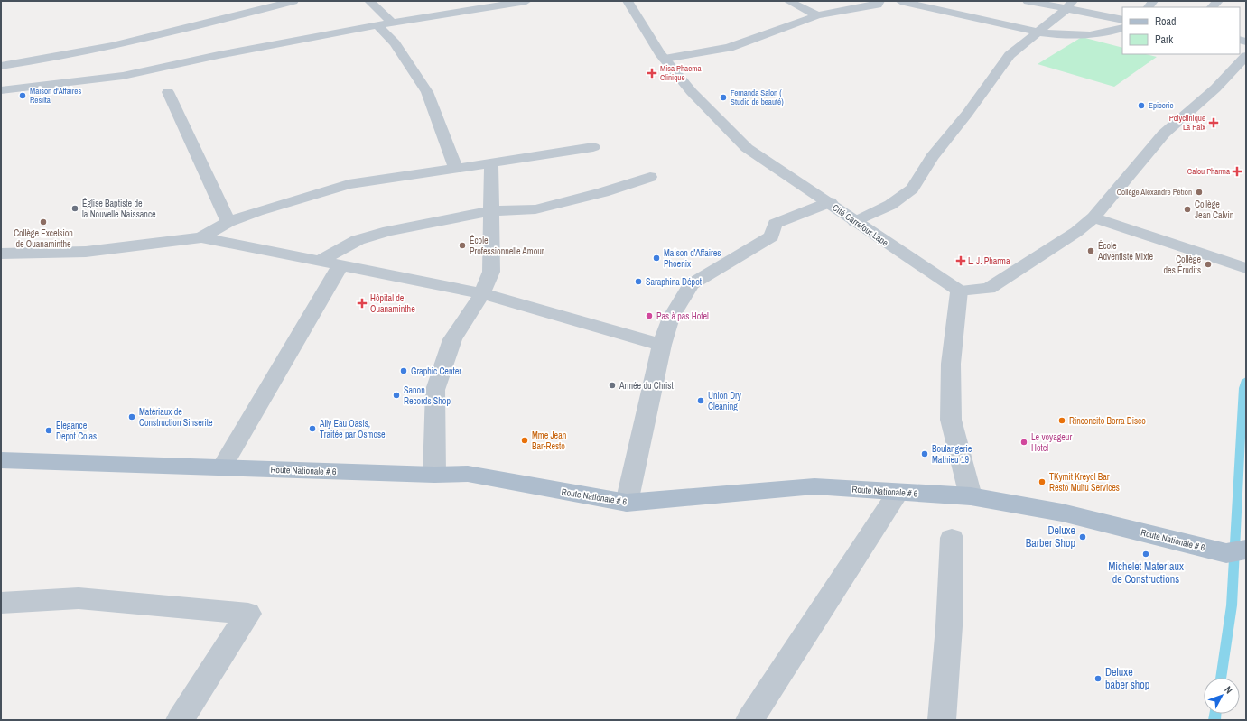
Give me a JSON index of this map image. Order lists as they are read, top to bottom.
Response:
{
  "streets": {
    "main road": ["Route Nationale # 6"],
    "street": ["Cité Carrefour Lape"]
  },
  "places": {
    "health": [
      "Misa Phaema Clinique",
      "Polyclinique La Paix",
      "Calou Pharma",
      "L. J. Pharma",
      "Hôpital de Ouanaminthe"
    ],
    "other": [
      "Maison d'Affaires Resilta",
      "Fernanda Salon ( Studio de beauté)",
      "Epicerie",
      "Collège Alexandre Pétion",
      "Église Baptiste de la Nouvelle Naissance",
      "Collège Jean Calvin",
      "Collège Excelsion de Ouanaminthe",
      "École Professionnelle Amour",
      "École Adventiste Mixte",
      "Maison d'Affaires Phoenix",
      "Collège des Érudits",
      "Saraphina Dépot",
      "Pas à pas Hotel",
      "Graphic Center",
      "Armée du Christ",
      "Sanon Records Shop",
      "Union Dry Cleaning",
      "Matériaux de Construction Sinserite",
      "Rinconcito Borra Disco",
      "Ally Eau Oasis, Traitée par Osmose",
      "Elegance Depot Colas",
      "Mme Jean Bar-Resto",
      "Le voyageur Hotel",
      "Boulangerie Mathieu 19",
      "TKymit Kreyol Bar Resto Multu Services",
      "Deluxe Barber Shop",
      "Michelet Materiaux de Constructions",
      "Deluxe baber shop"
    ]
  },
  "legend": ["Road", "Park"],
  "north": "top right"
}
